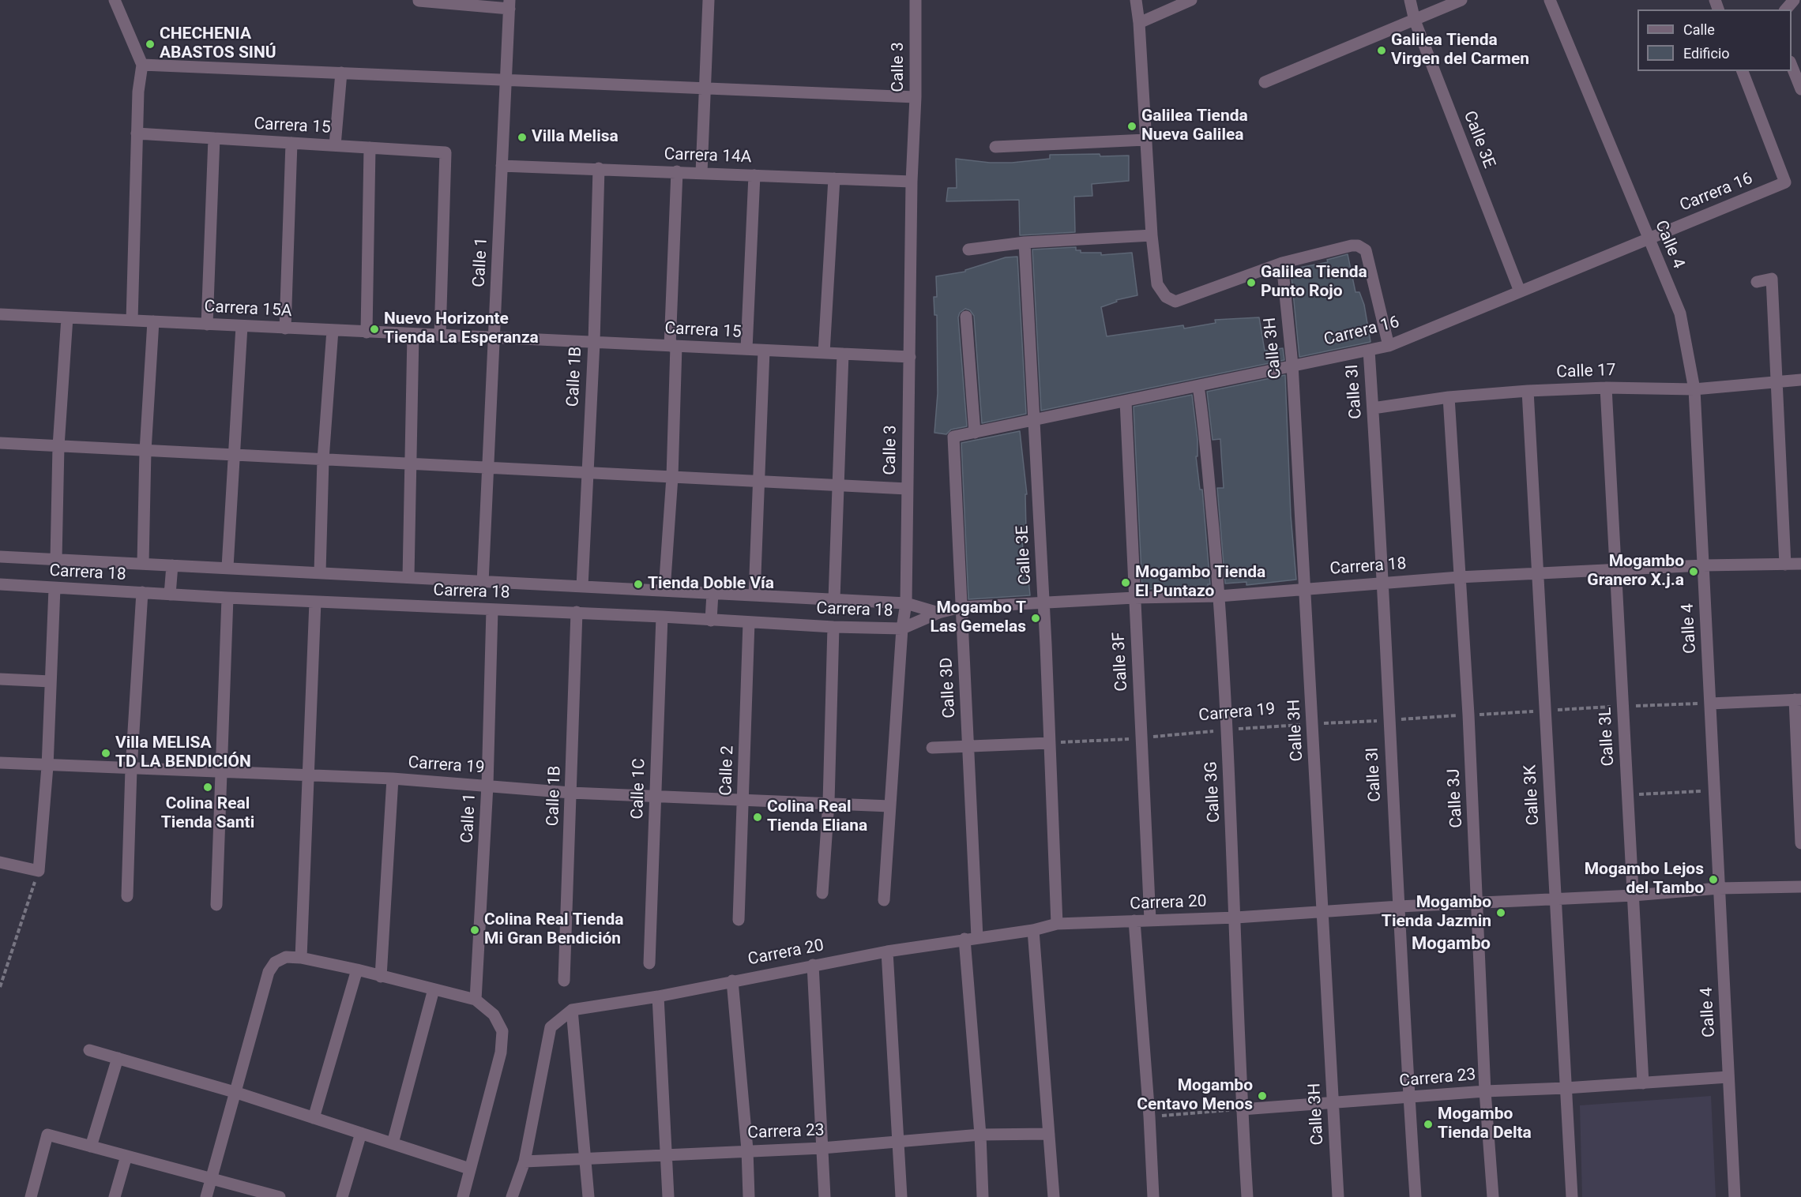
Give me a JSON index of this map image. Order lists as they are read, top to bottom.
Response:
{
  "streets": {
    "street": [
      "Calle 3",
      "Carrera 15",
      "Calle 3E",
      "Carrera 14A",
      "Carrera 16",
      "Calle 4",
      "Calle 1",
      "Carrera 15A",
      "Calle 3H",
      "Calle 17",
      "Calle 1B",
      "Calle 3I",
      "Carrera 18",
      "Calle 3F",
      "Calle 3D",
      "Carrera 19",
      "Calle 3L",
      "Calle 2",
      "Calle 1C",
      "Calle 3G",
      "Calle 3K",
      "Calle 3J",
      "Carrera 20",
      "Carrera 23"
    ]
  },
  "crossings": [
    ["Calle 3", "Carrera 15"],
    ["Calle 3", "Carrera 14A"],
    ["Calle 3", "Carrera 18"],
    ["Calle 3", "Carrera 19"],
    ["Carrera 15", "Calle 1"],
    ["Carrera 15", "Carrera 15A"],
    ["Carrera 15", "Calle 1B"],
    ["Calle 3E", "Carrera 16"],
    ["Calle 3E", "Carrera 18"],
    ["Calle 3E", "Carrera 19"],
    ["Calle 3E", "Carrera 20"],
    ["Carrera 14A", "Calle 1"],
    ["Carrera 14A", "Calle 1B"],
    ["Carrera 16", "Calle 4"],
    ["Carrera 16", "Calle 3H"],
    ["Carrera 16", "Calle 3I"],
    ["Carrera 16", "Calle 3F"],
    ["Carrera 16", "Calle 3D"],
    ["Carrera 16", "Calle 3G"],
    ["Calle 4", "Calle 17"],
    ["Calle 4", "Carrera 18"],
    ["Calle 4", "Carrera 20"],
    ["Calle 4", "Carrera 23"],
    ["Calle 1", "Carrera 15A"],
    ["Calle 1", "Carrera 18"],
    ["Calle 1", "Carrera 19"],
    ["Calle 3H", "Carrera 18"],
    ["Calle 3H", "Carrera 19"],
    ["Calle 3H", "Carrera 20"],
    ["Calle 3H", "Carrera 23"],
    ["Calle 17", "Calle 3I"],
    ["Calle 17", "Calle 3L"],
    ["Calle 17", "Calle 3K"],
    ["Calle 17", "Calle 3J"],
    ["Calle 1B", "Carrera 18"],
    ["Calle 1B", "Carrera 19"],
    ["Calle 3I", "Carrera 18"],
    ["Calle 3I", "Carrera 19"],
    ["Calle 3I", "Carrera 20"],
    ["Calle 3I", "Carrera 23"],
    ["Carrera 18", "Calle 3F"],
    ["Carrera 18", "Calle 3D"],
    ["Carrera 18", "Calle 3L"],
    ["Carrera 18", "Calle 2"],
    ["Carrera 18", "Calle 1C"],
    ["Carrera 18", "Calle 3G"],
    ["Carrera 18", "Calle 3K"],
    ["Carrera 18", "Calle 3J"],
    ["Calle 3F", "Carrera 19"],
    ["Calle 3F", "Carrera 20"],
    ["Calle 3D", "Carrera 20"],
    ["Calle 3D", "Carrera 23"],
    ["Carrera 19", "Calle 2"],
    ["Carrera 19", "Calle 1C"],
    ["Carrera 19", "Calle 3G"],
    ["Carrera 19", "Calle 3K"],
    ["Carrera 19", "Calle 3J"],
    ["Calle 3L", "Carrera 20"],
    ["Calle 3L", "Carrera 23"],
    ["Calle 3G", "Carrera 20"],
    ["Calle 3G", "Carrera 23"],
    ["Calle 3K", "Carrera 20"],
    ["Calle 3K", "Carrera 23"],
    ["Calle 3J", "Carrera 20"],
    ["Calle 3J", "Carrera 23"]
  ],
  "districts": ["Mogambo"],
  "places": [
    "CHECHENIA ABASTOS SINÚ",
    "Galilea Tienda Virgen del Carmen",
    "Galilea Tienda Nueva Galilea",
    "Villa Melisa",
    "Galilea Tienda Punto Rojo",
    "Nuevo Horizonte Tienda La Esperanza",
    "Mogambo Granero X.j.a",
    "Mogambo Tienda El Puntazo",
    "Tienda Doble Vía",
    "Mogambo T Las Gemelas",
    "Villa MELISA TD LA BENDICIÓN",
    "Colina Real Tienda Santi",
    "Colina Real Tienda Eliana",
    "Mogambo Lejos del Tambo",
    "Mogambo Tienda Jazmin",
    "Colina Real Tienda Mi Gran Bendición",
    "Mogambo Centavo Menos",
    "Mogambo Tienda Delta"
  ],
  "legend": ["Calle", "Edificio"]
}
